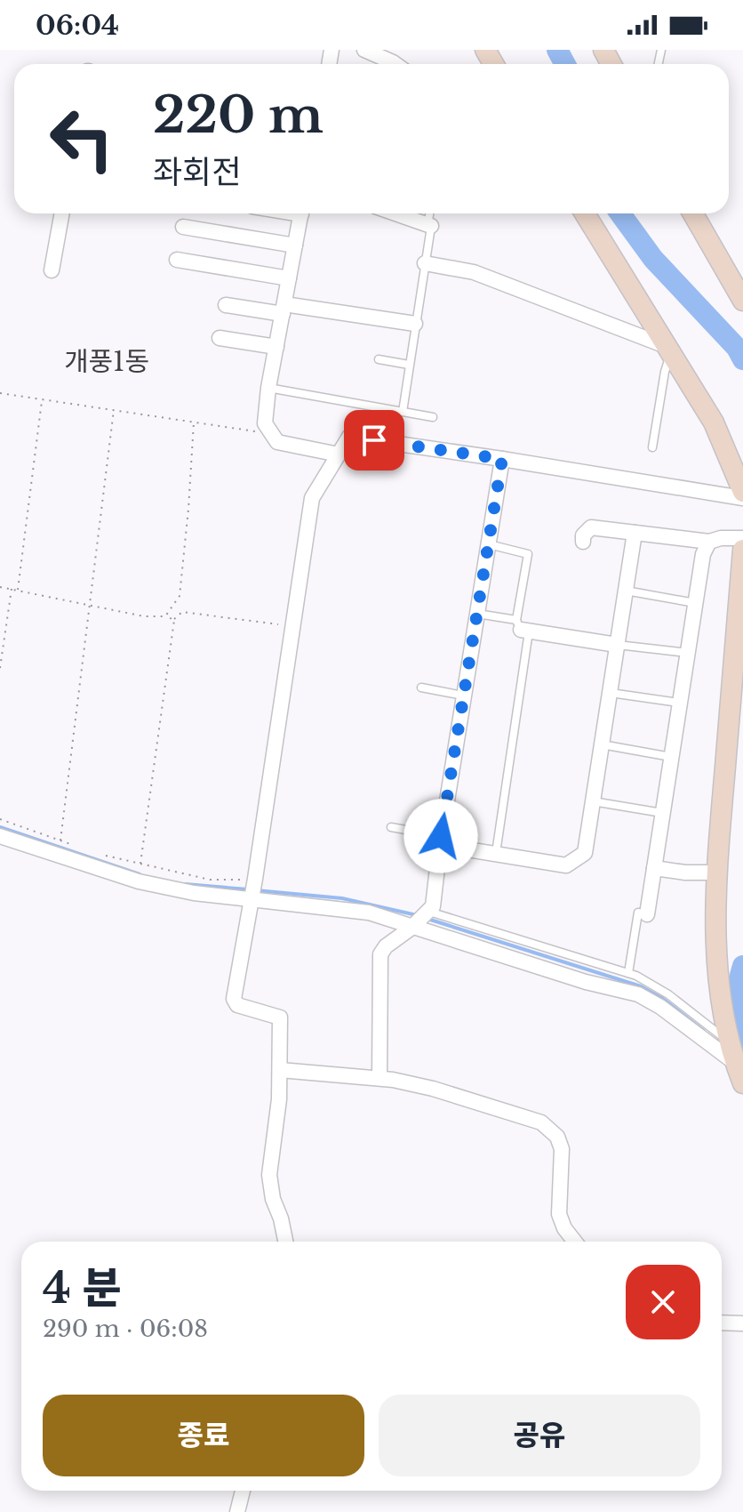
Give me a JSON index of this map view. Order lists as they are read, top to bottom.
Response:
{
  "districts": ["개풍1동"],
  "page": {
    "status": "06:04",
    "turn": ["220 m", "좌회전"],
    "heading": ["4 분", "290 m · 06:08"],
    "buttons": ["종료", "공유"]
  }
}
